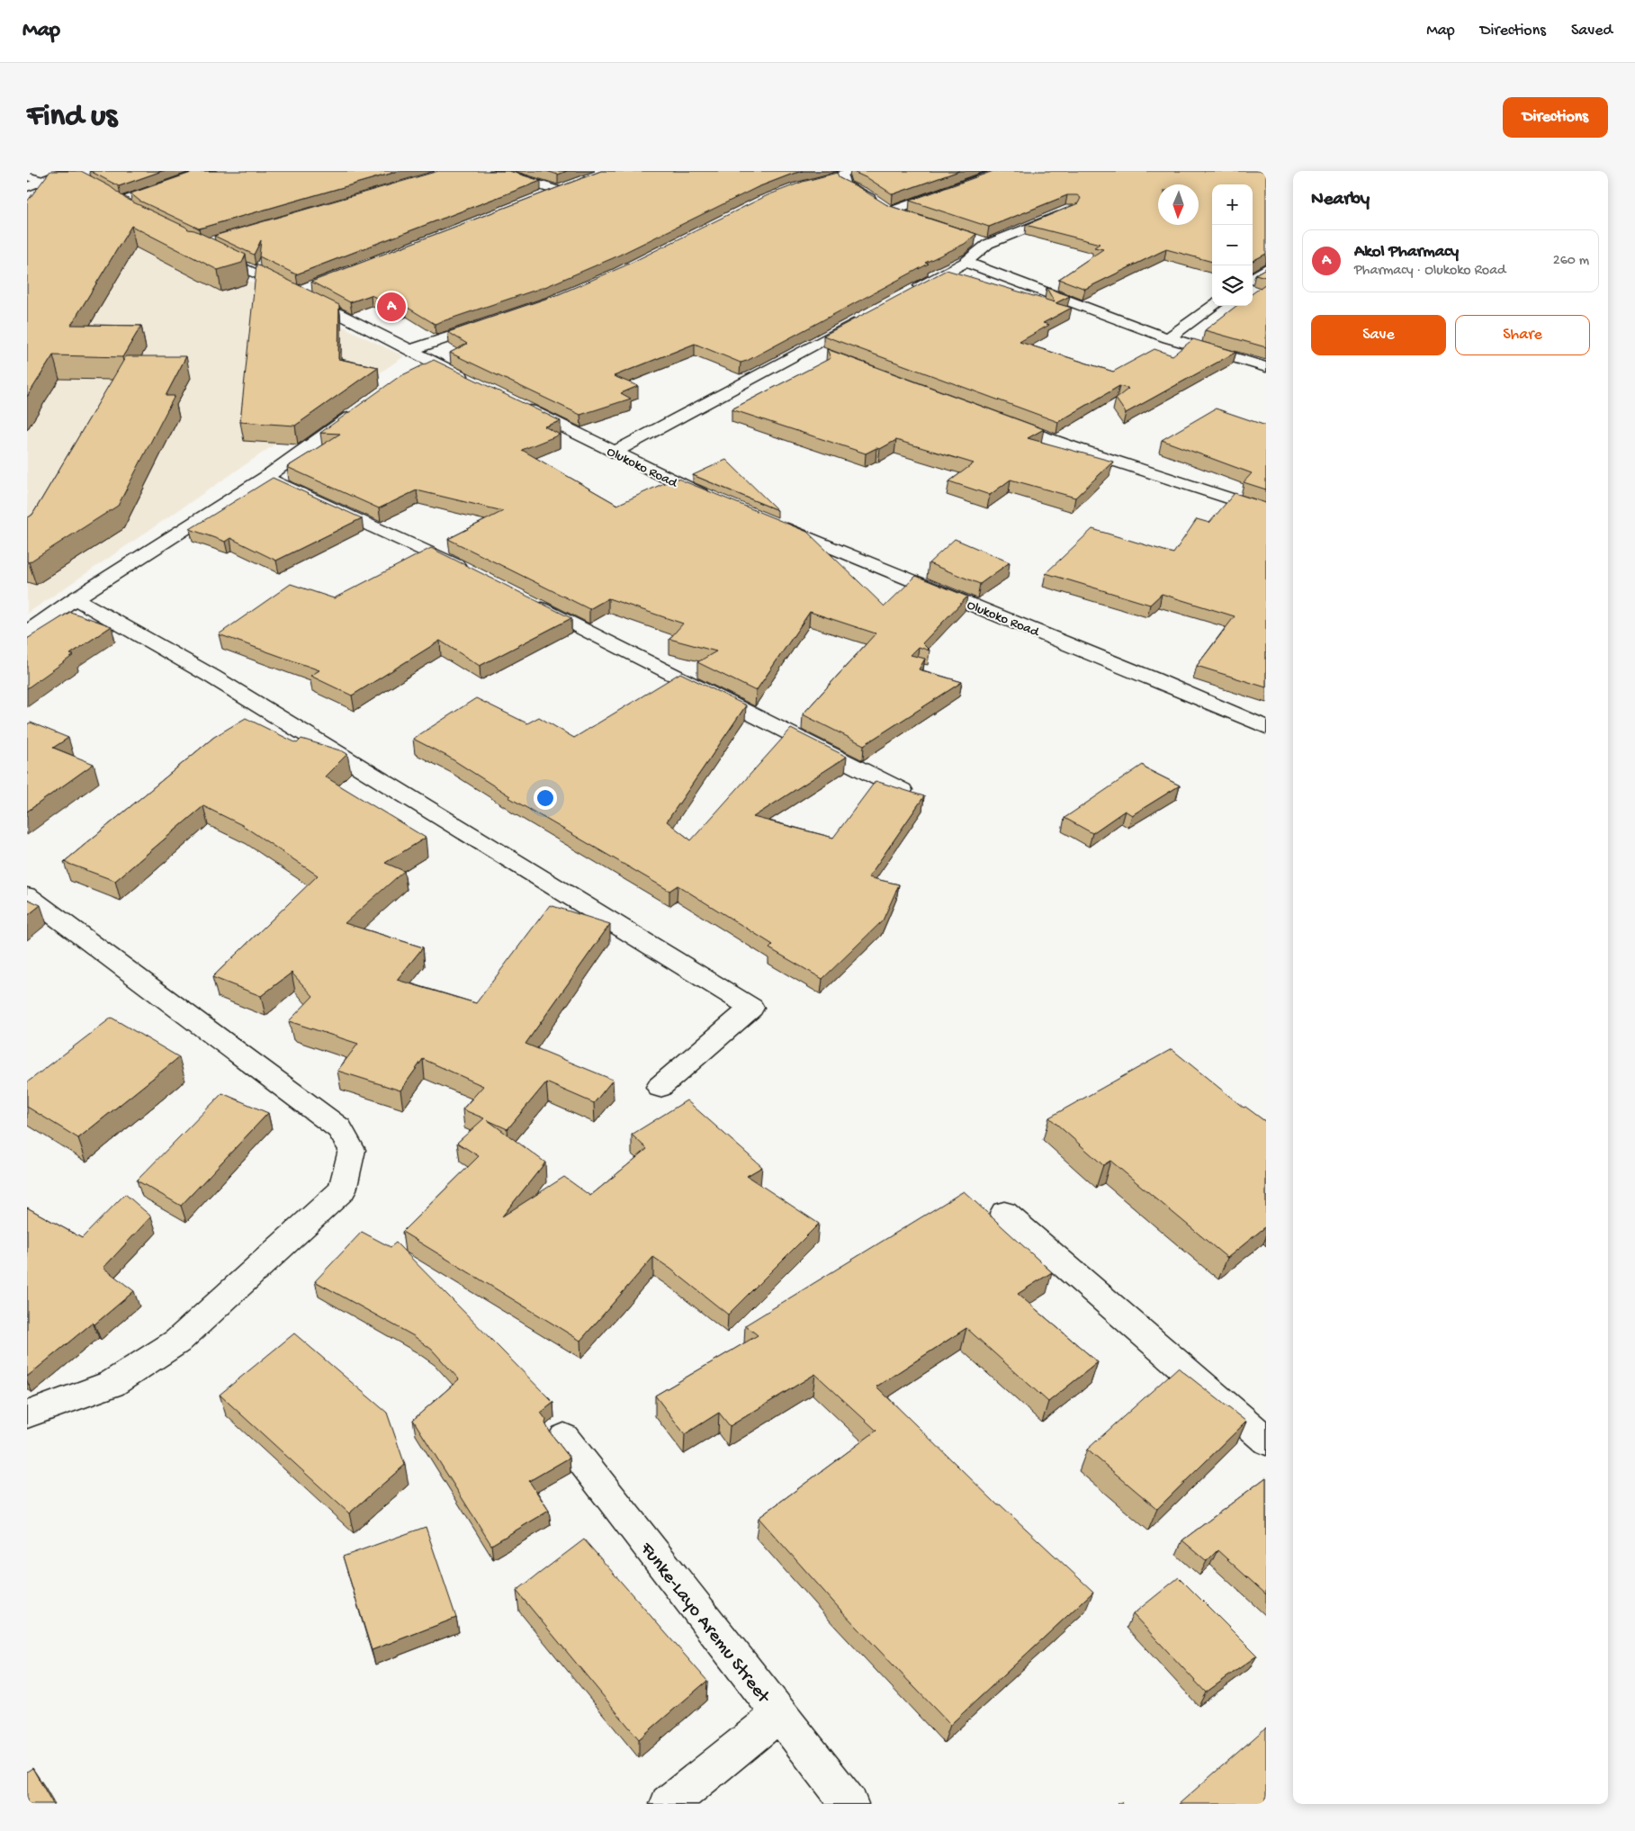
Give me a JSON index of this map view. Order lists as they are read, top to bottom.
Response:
{
  "streets": {
    "main road": ["Olukoko Road", "Funke-Layo Aremu Street"]
  },
  "north": "bottom",
  "page": {
    "header": "Map",
    "nav": ["Map", "Directions", "Saved"],
    "buttons": [
      "Directions",
      ["Save", "Share"]
    ],
    "title": "Find us",
    "heading": "Nearby",
    "map_buttons": ["+", "−"],
    "list": [
      {
        "mark": "A",
        "name": "Akol Pharmacy",
        "note": "Pharmacy · Olukoko Road",
        "value": "260 m"
      }
    ],
    "pins": "A"
  }
}
